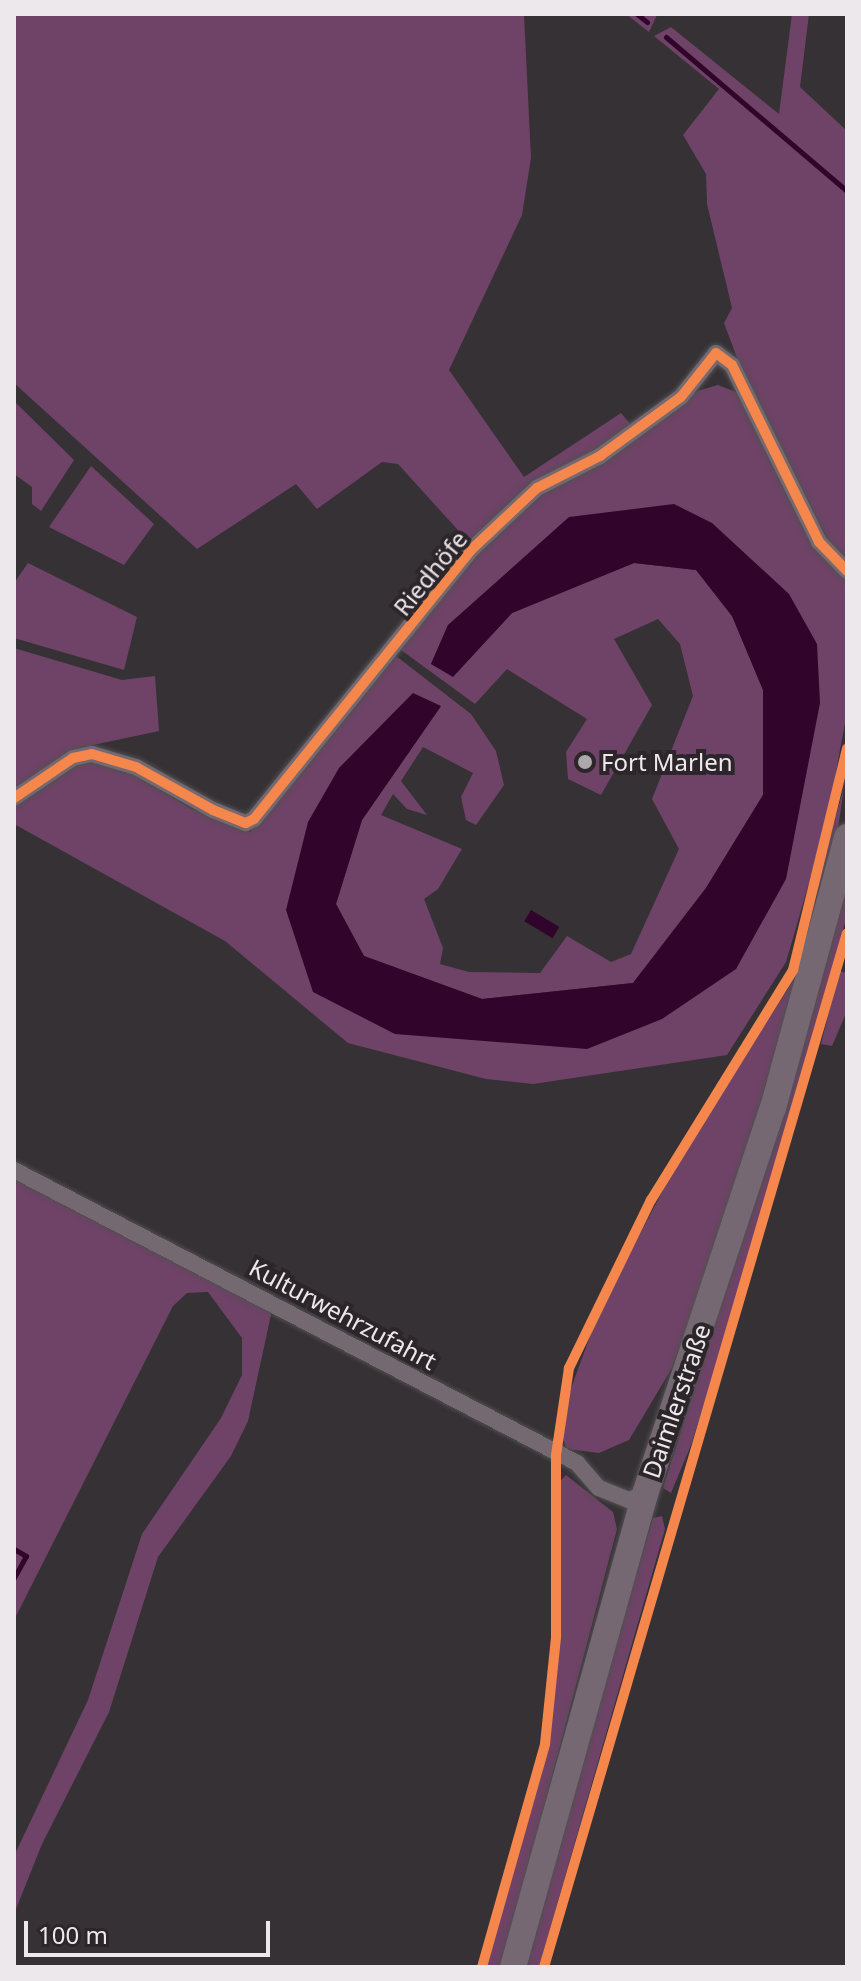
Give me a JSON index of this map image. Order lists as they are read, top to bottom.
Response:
{
  "streets": {
    "main road": ["Daimlerstraße"],
    "street": ["Riedhöfe", "Kulturwehrzufahrt"]
  },
  "crossings": [
    ["Kulturwehrzufahrt", "Daimlerstraße"]
  ],
  "places": ["Fort Marlen"],
  "scale_bar": "100 m"
}
